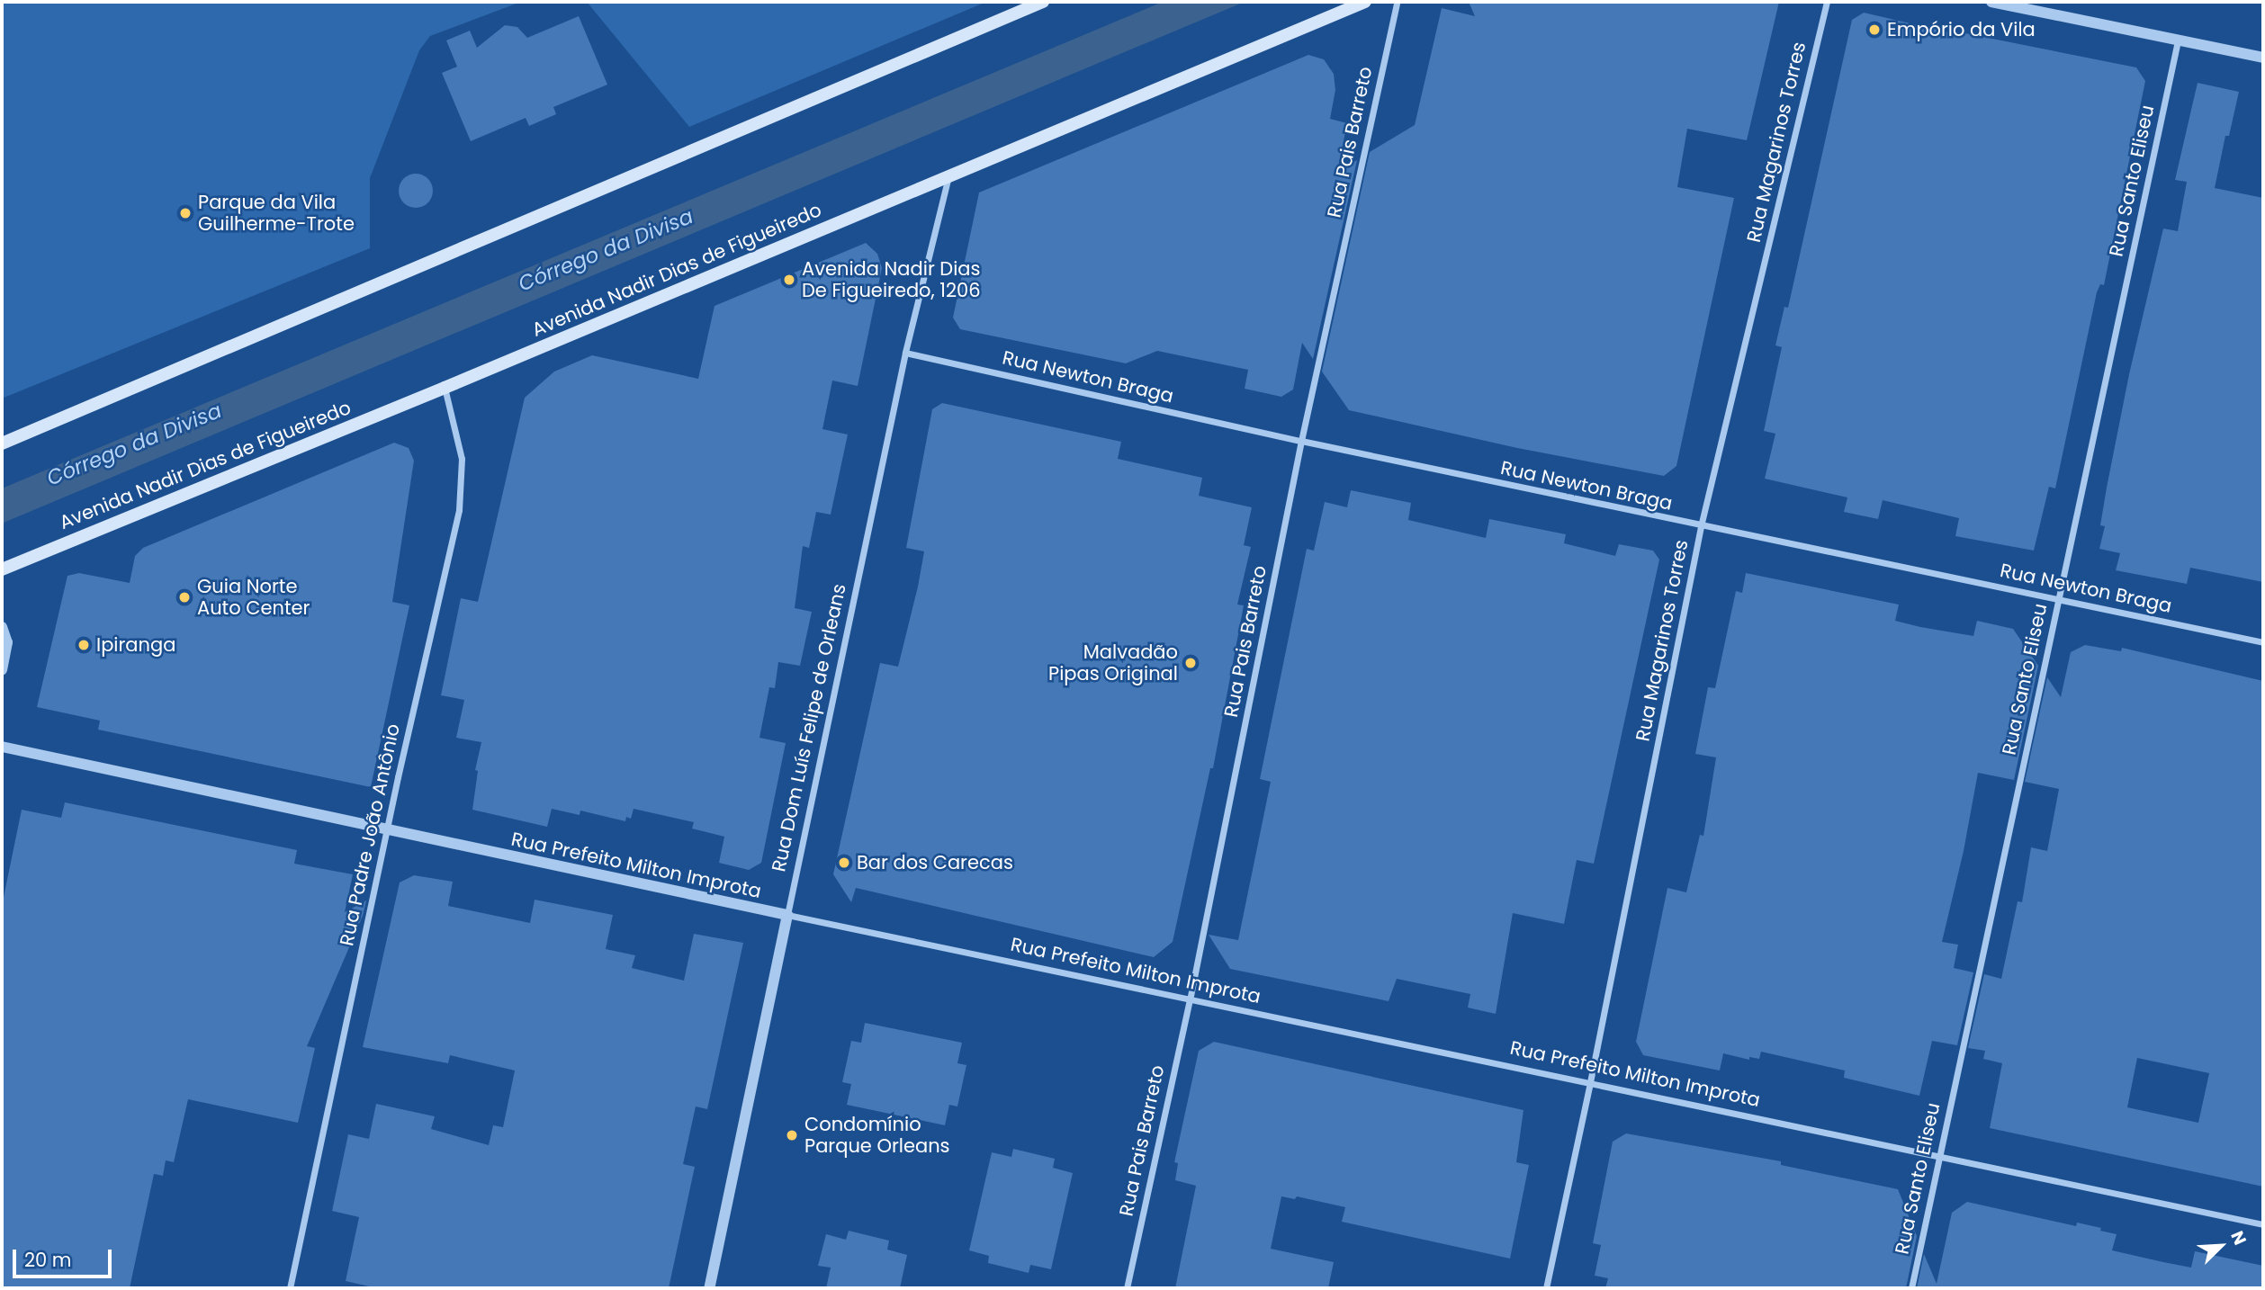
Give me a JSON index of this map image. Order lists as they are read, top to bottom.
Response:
{
  "streets": {
    "main road": ["Avenida Nadir Dias de Figueiredo"],
    "street": [
      "Rua Pais Barreto",
      "Rua Magarinos Torres",
      "Rua Santo Eliseu",
      "Rua Newton Braga",
      "Rua Dom Luís Felipe de Orleans",
      "Rua Padre João Antônio",
      "Rua Prefeito Milton Improta"
    ]
  },
  "crossings": [
    ["Rua Pais Barreto", "Rua Newton Braga"],
    ["Rua Pais Barreto", "Rua Prefeito Milton Improta"],
    ["Rua Magarinos Torres", "Rua Newton Braga"],
    ["Rua Magarinos Torres", "Rua Prefeito Milton Improta"],
    ["Rua Santo Eliseu", "Rua Newton Braga"],
    ["Rua Santo Eliseu", "Rua Prefeito Milton Improta"],
    ["Avenida Nadir Dias de Figueiredo", "Rua Dom Luís Felipe de Orleans"],
    ["Avenida Nadir Dias de Figueiredo", "Rua Padre João Antônio"],
    ["Rua Newton Braga", "Rua Dom Luís Felipe de Orleans"],
    ["Rua Dom Luís Felipe de Orleans", "Rua Prefeito Milton Improta"],
    ["Rua Padre João Antônio", "Rua Prefeito Milton Improta"]
  ],
  "water": ["Córrego da Divisa"],
  "places": [
    "Empório da Vila",
    "Parque da Vila Guilherme-Trote",
    "Avenida Nadir Dias De Figueiredo, 1206",
    "Guia Norte Auto Center",
    "Ipiranga",
    "Malvadão Pipas Original",
    "Bar dos Carecas",
    "Condomínio Parque Orleans"
  ],
  "scale_bar": "20 m",
  "north": "top right"
}
